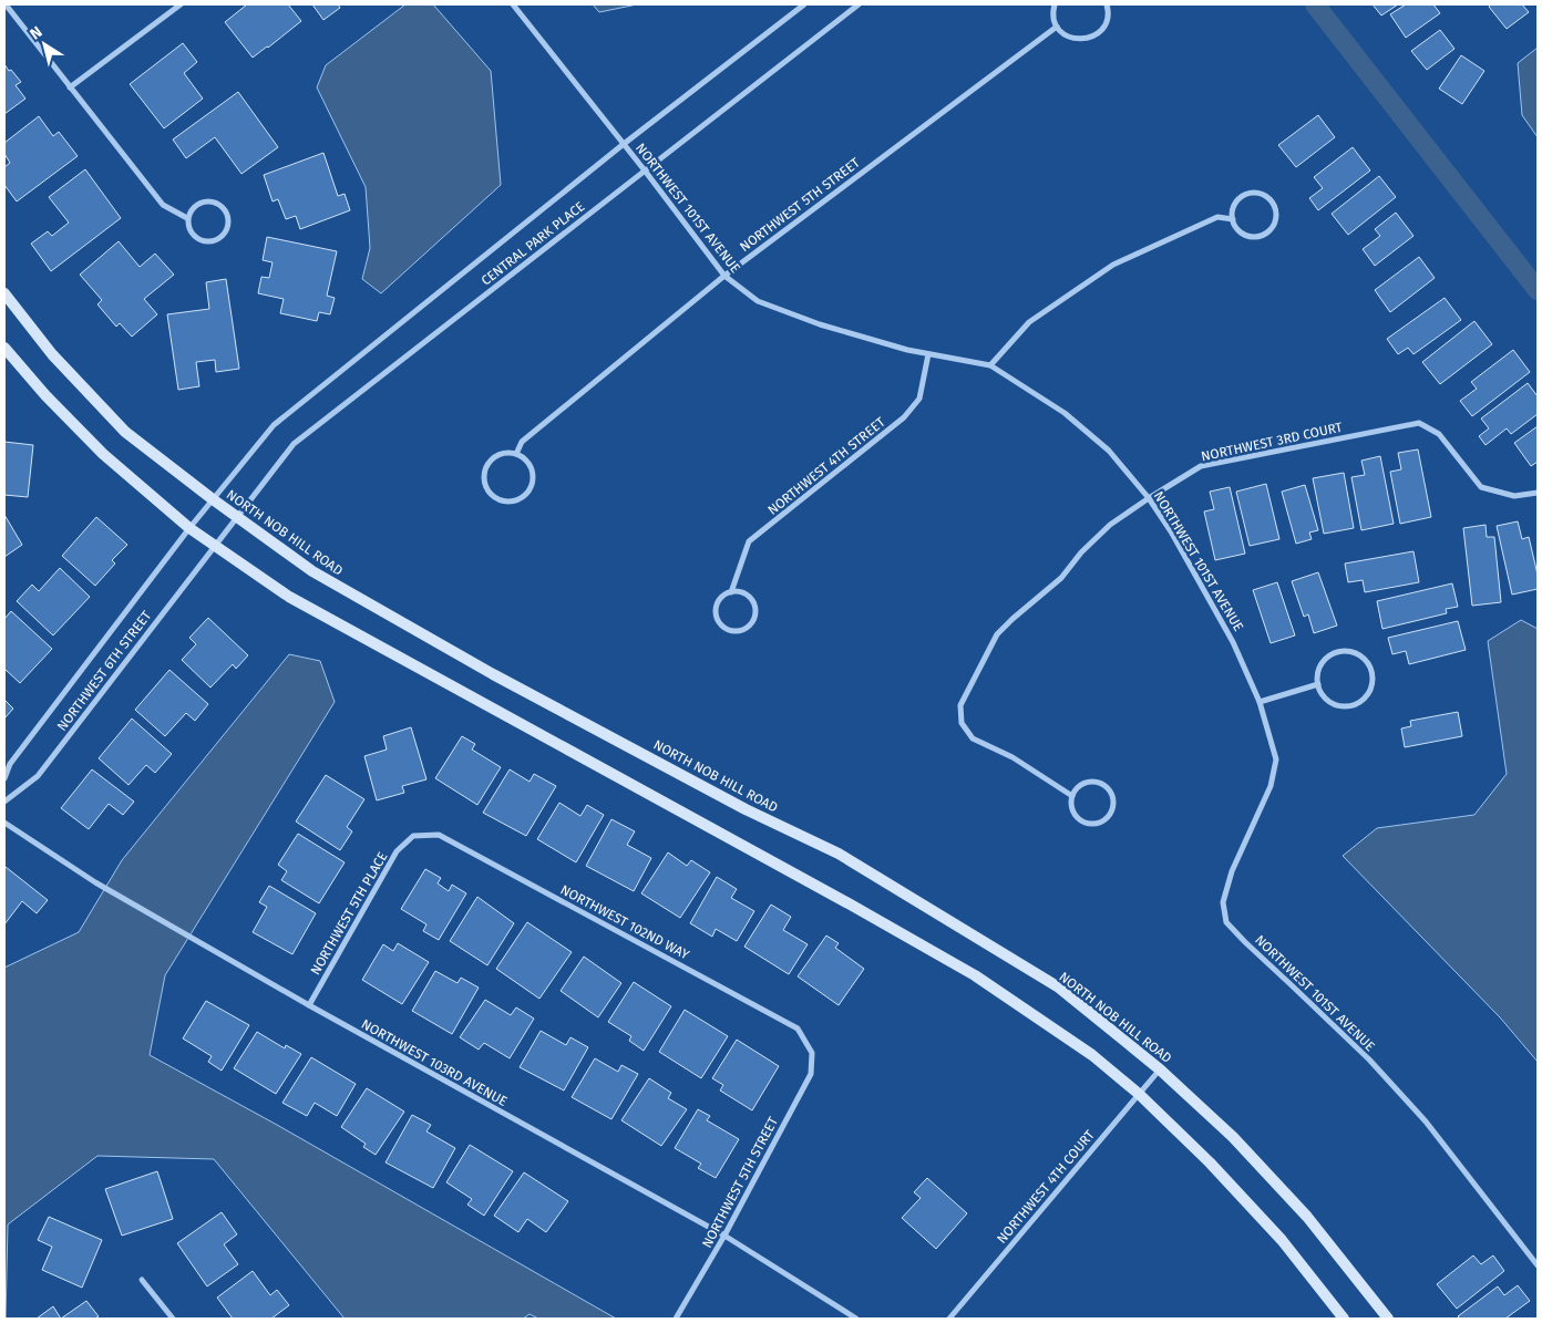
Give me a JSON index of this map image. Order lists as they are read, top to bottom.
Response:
{
  "streets": {
    "main road": ["NORTH NOB HILL ROAD"],
    "street": [
      "NORTHWEST 5TH STREET",
      "NORTHWEST 101ST AVENUE",
      "CENTRAL PARK PLACE",
      "NORTHWEST 3RD COURT",
      "NORTHWEST 4TH STREET",
      "NORTHWEST 6TH STREET",
      "NORTHWEST 5TH PLACE",
      "NORTHWEST 102ND WAY",
      "NORTHWEST 103RD AVENUE",
      "NORTHWEST 4TH COURT"
    ]
  },
  "crossings": [
    ["NORTHWEST 5TH STREET", "NORTHWEST 101ST AVENUE"],
    ["NORTHWEST 5TH STREET", "NORTHWEST 102ND WAY"],
    ["NORTHWEST 5TH STREET", "NORTHWEST 103RD AVENUE"],
    ["NORTHWEST 101ST AVENUE", "CENTRAL PARK PLACE"],
    ["NORTHWEST 101ST AVENUE", "NORTHWEST 3RD COURT"],
    ["NORTHWEST 101ST AVENUE", "NORTHWEST 4TH STREET"],
    ["CENTRAL PARK PLACE", "NORTH NOB HILL ROAD"],
    ["CENTRAL PARK PLACE", "NORTHWEST 6TH STREET"],
    ["NORTH NOB HILL ROAD", "NORTHWEST 4TH COURT"],
    ["NORTHWEST 5TH PLACE", "NORTHWEST 102ND WAY"],
    ["NORTHWEST 5TH PLACE", "NORTHWEST 103RD AVENUE"]
  ],
  "north": "top left"
}
